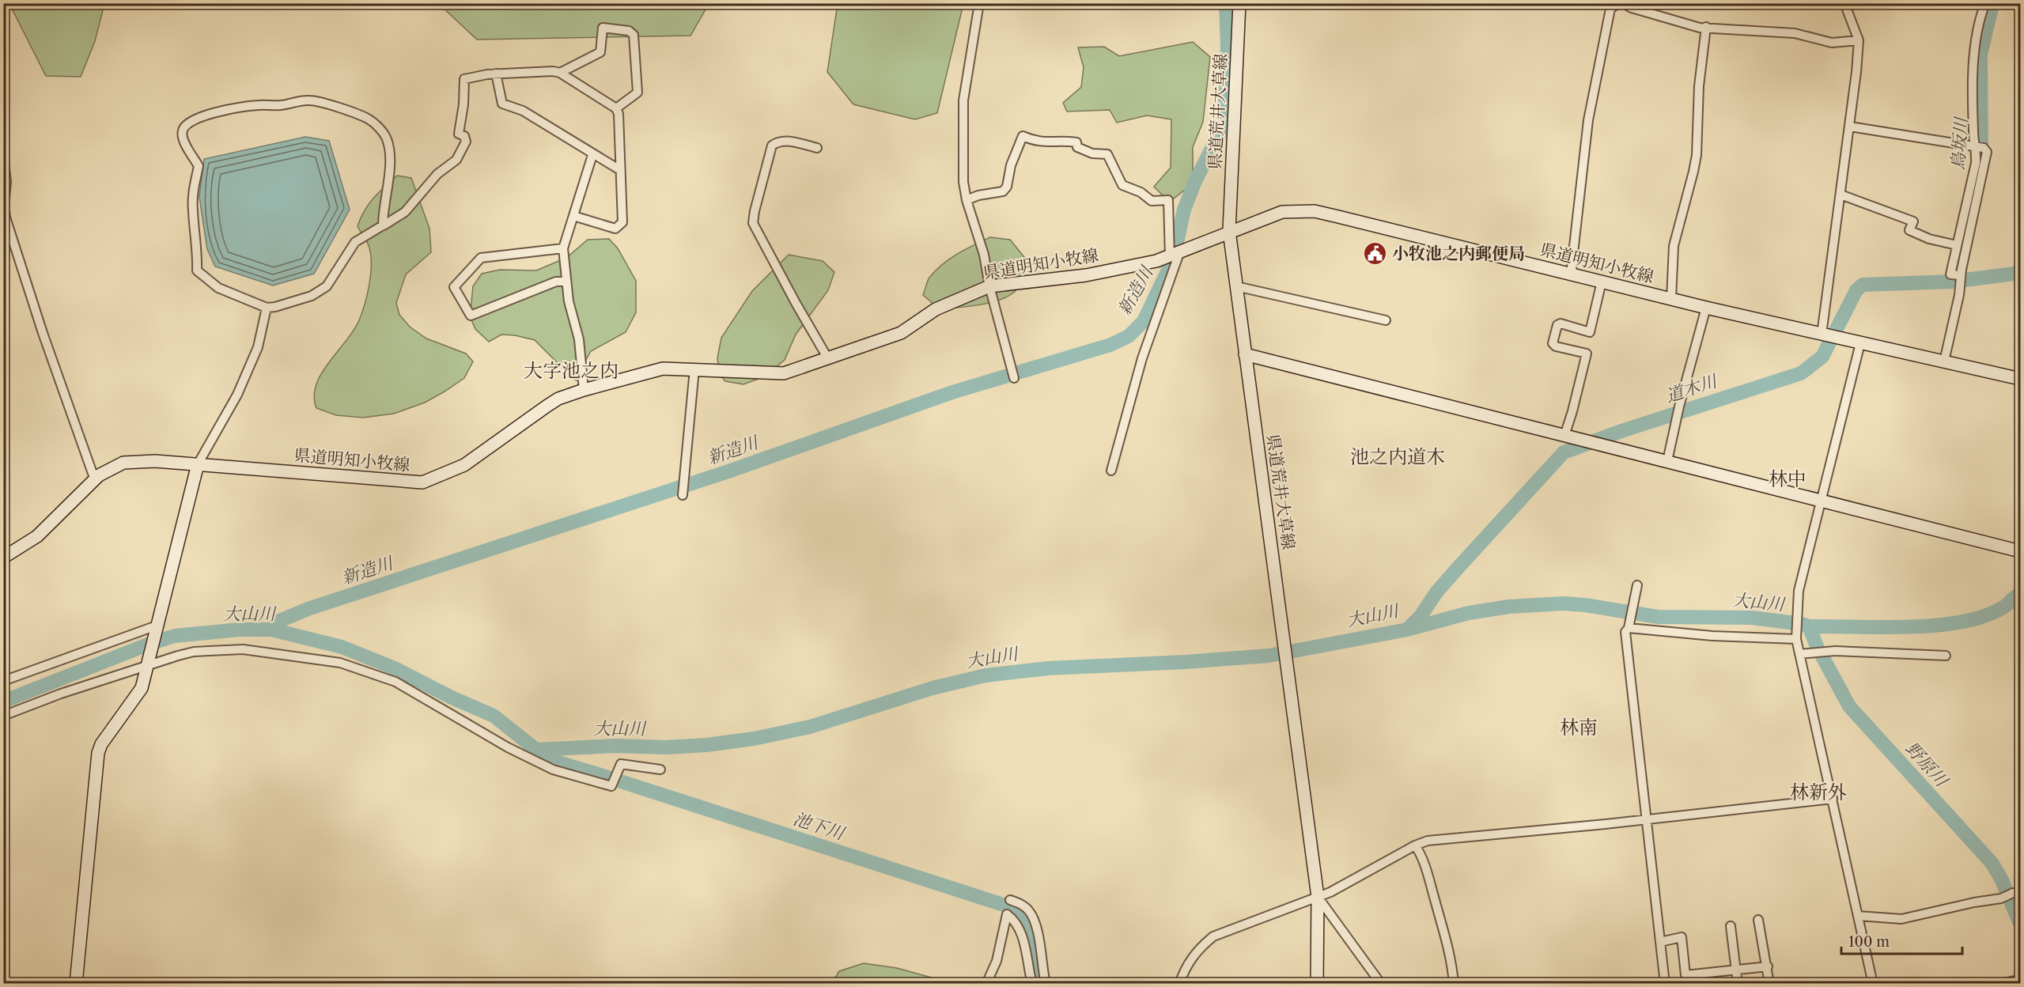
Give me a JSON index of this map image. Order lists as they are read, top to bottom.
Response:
{
  "streets": {
    "main road": ["県道荒井大草線", "県道明知小牧線"]
  },
  "crossings": [
    ["県道荒井大草線", "県道明知小牧線"]
  ],
  "districts": [
    "大字池之内",
    "池之内道木",
    "林中",
    "林南",
    "林新外"
  ],
  "water": [
    "鳥坂川",
    "新造川",
    "道木川",
    "大山川",
    "野原川",
    "池下川"
  ],
  "places": {
    "public building": ["小牧池之内郵便局"]
  },
  "scale_bar": "100 m"
}
